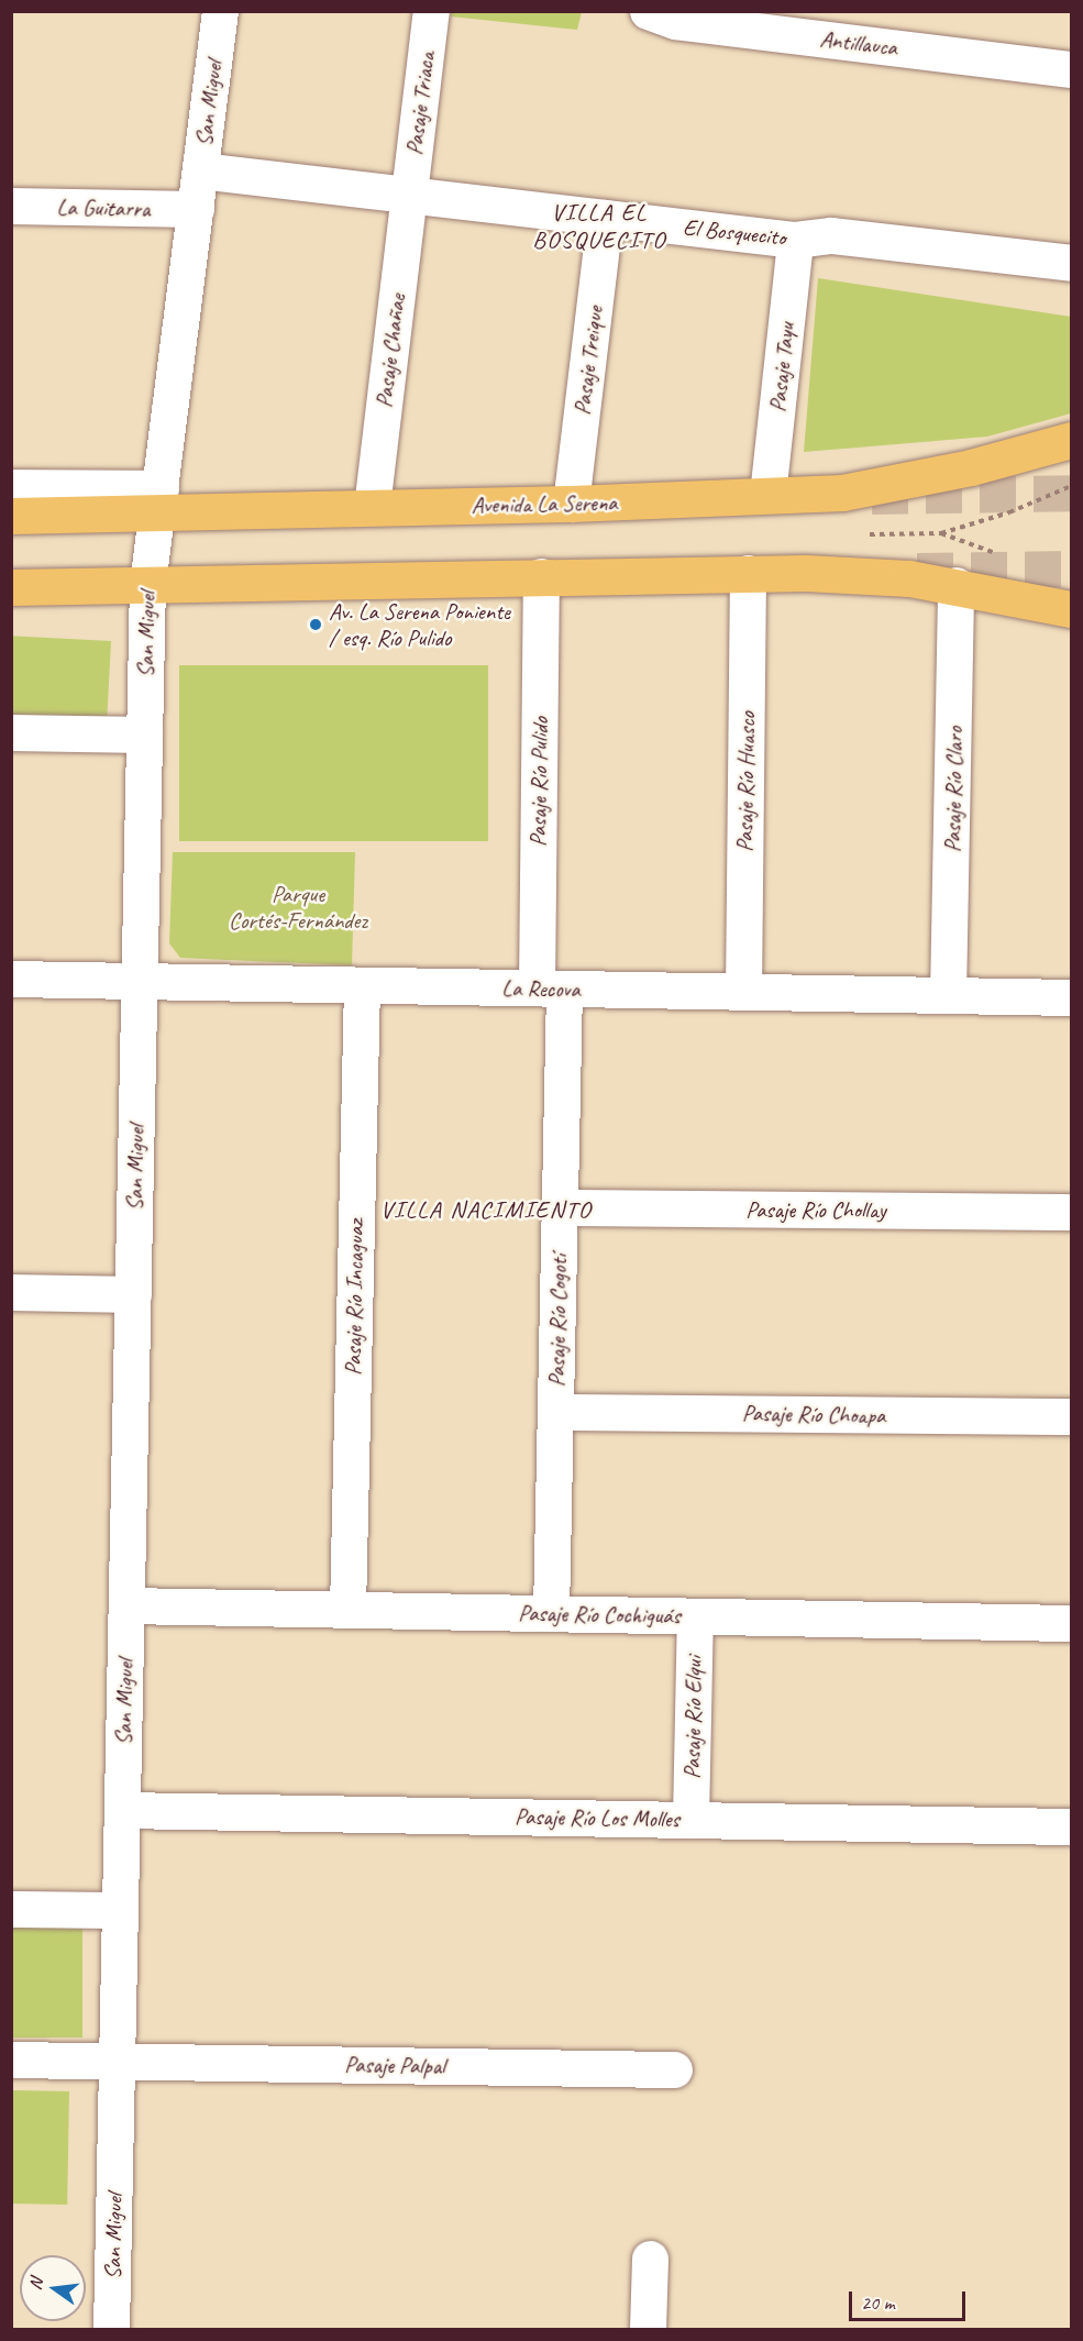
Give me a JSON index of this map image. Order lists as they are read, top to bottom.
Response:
{
  "streets": {
    "main road": ["Avenida La Serena"],
    "street": [
      "Antillauca",
      "San Miguel",
      "Pasaje Triaca",
      "La Guitarra",
      "El Bosquecito",
      "Pasaje Chañae",
      "Pasaje Treique",
      "Pasaje Tayu",
      "Pasaje Río Pulido",
      "Pasaje Río Huasco",
      "Pasaje Río Claro",
      "La Recova",
      "Pasaje Río Chollay",
      "Pasaje Río Incaguaz",
      "Pasaje Río Cogotí",
      "Pasaje Río Choapa",
      "Pasaje Río Cochiguás",
      "Pasaje Río Elqui",
      "Pasaje Río Los Molles",
      "Pasaje Palpal"
    ]
  },
  "crossings": [
    ["San Miguel", "La Guitarra"],
    ["San Miguel", "El Bosquecito"],
    ["San Miguel", "Avenida La Serena"],
    ["San Miguel", "La Recova"],
    ["San Miguel", "Pasaje Río Cochiguás"],
    ["San Miguel", "Pasaje Río Los Molles"],
    ["San Miguel", "Pasaje Palpal"],
    ["Pasaje Triaca", "El Bosquecito"],
    ["Pasaje Triaca", "Pasaje Chañae"],
    ["El Bosquecito", "Pasaje Chañae"],
    ["El Bosquecito", "Pasaje Treique"],
    ["El Bosquecito", "Pasaje Tayu"],
    ["Pasaje Chañae", "Avenida La Serena"],
    ["Pasaje Treique", "Avenida La Serena"],
    ["Pasaje Tayu", "Avenida La Serena"],
    ["Pasaje Río Pulido", "La Recova"],
    ["Pasaje Río Pulido", "Pasaje Río Cogotí"],
    ["Pasaje Río Huasco", "La Recova"],
    ["Pasaje Río Claro", "La Recova"],
    ["La Recova", "Pasaje Río Incaguaz"],
    ["La Recova", "Pasaje Río Cogotí"],
    ["Pasaje Río Chollay", "Pasaje Río Cogotí"],
    ["Pasaje Río Incaguaz", "Pasaje Río Cochiguás"],
    ["Pasaje Río Cogotí", "Pasaje Río Choapa"],
    ["Pasaje Río Cogotí", "Pasaje Río Cochiguás"],
    ["Pasaje Río Cochiguás", "Pasaje Río Elqui"],
    ["Pasaje Río Elqui", "Pasaje Río Los Molles"]
  ],
  "districts": ["VILLA EL BOSQUECITO", "VILLA NACIMIENTO"],
  "parks": ["Parque Cortés-Fernández"],
  "places": ["Av. La Serena Poniente / esq. Río Pulido"],
  "scale_bar": "20 m",
  "north": "left"
}
